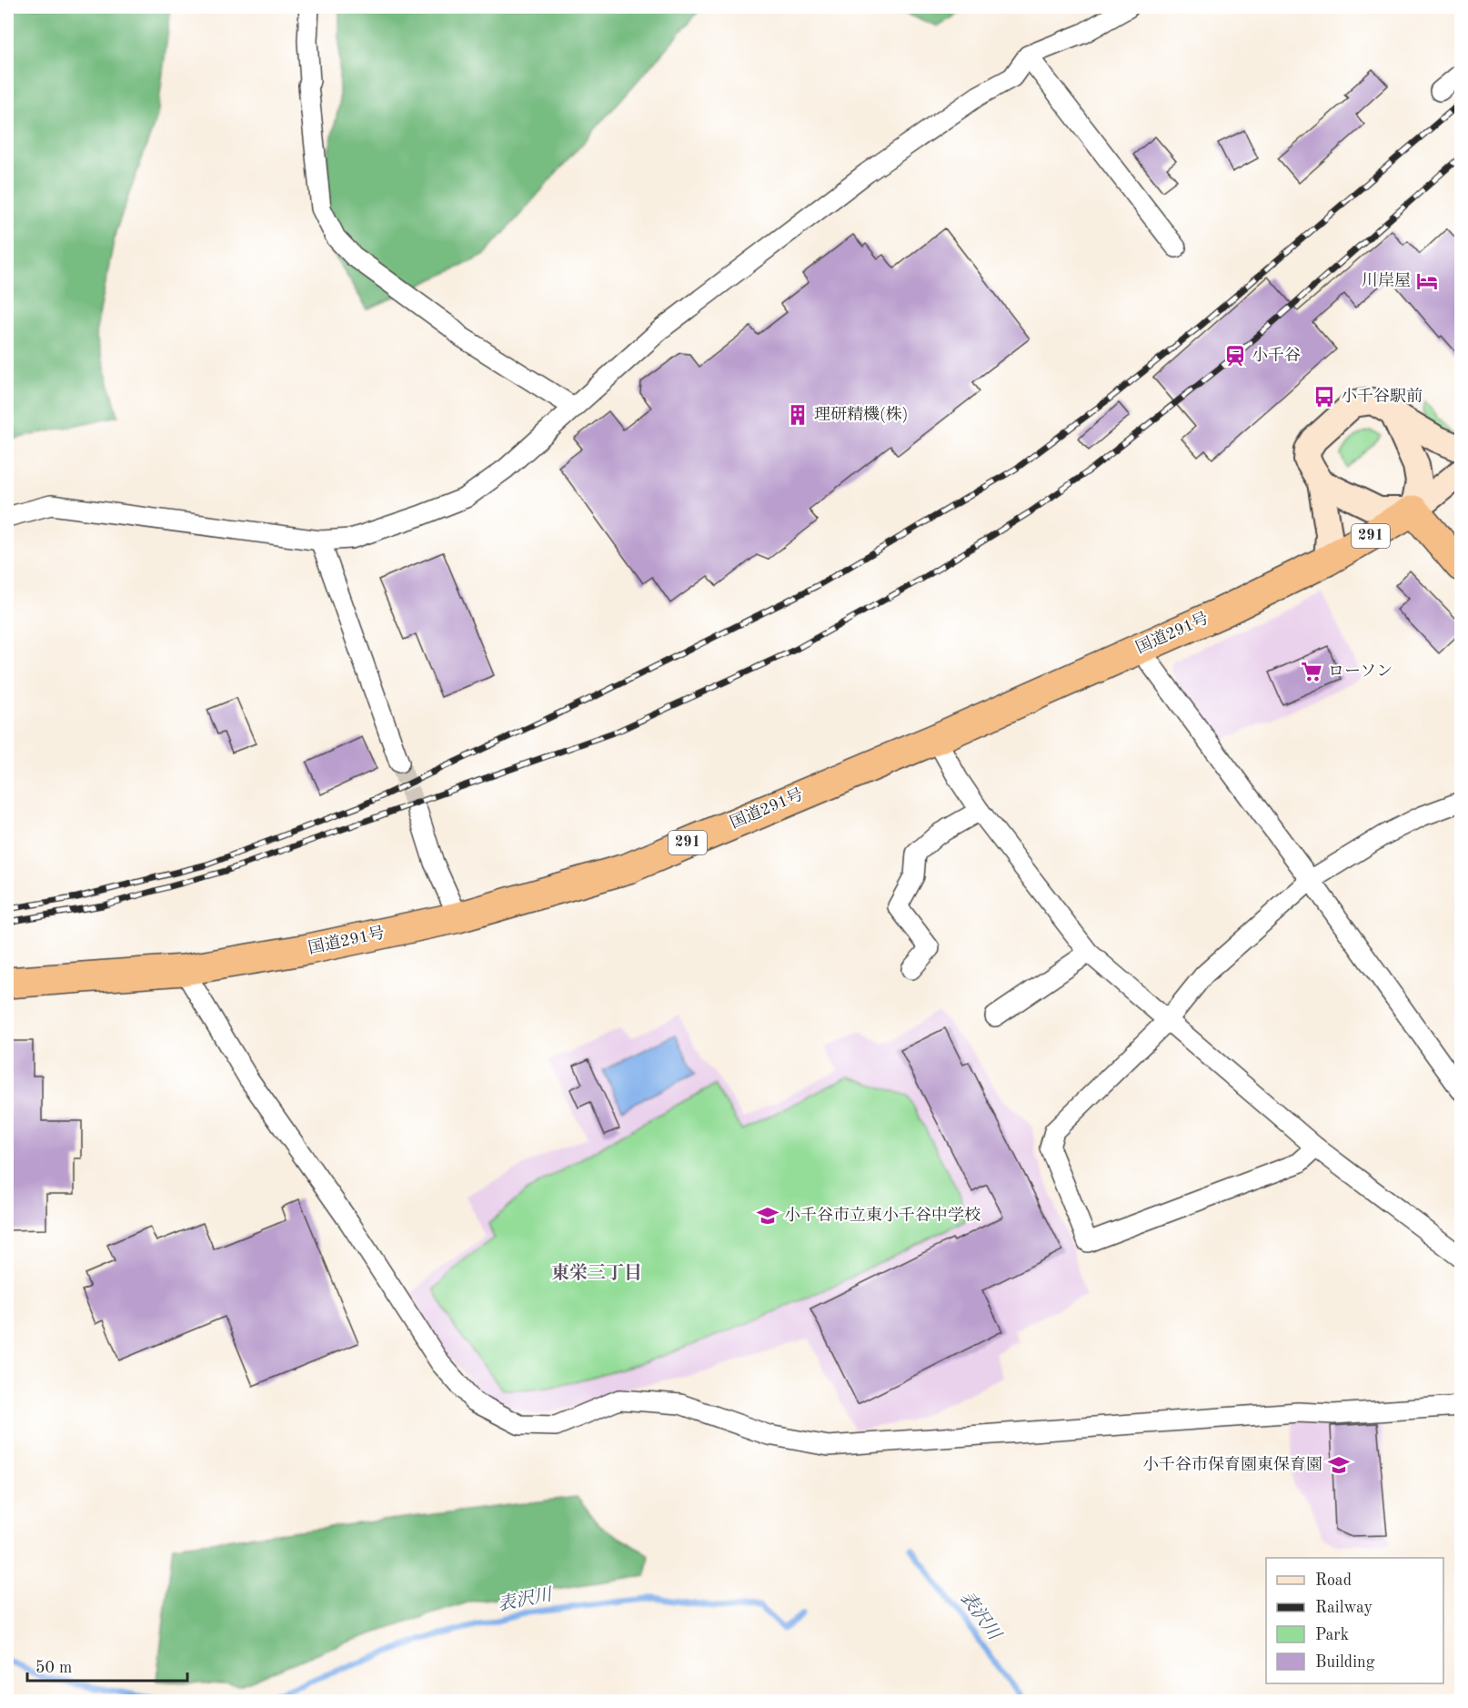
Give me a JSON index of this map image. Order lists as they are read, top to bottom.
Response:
{
  "streets": {
    "highway": ["291", "国道291号"]
  },
  "districts": ["東栄三丁目"],
  "water": ["表沢川"],
  "places": {
    "hotel": ["川岸屋"],
    "station": ["小千谷"],
    "bus stop": ["小千谷駅前"],
    "building": ["理研精機(株)"],
    "supermarket": ["ローソン"],
    "school or university": ["小千谷市立東小千谷中学校", "小千谷市保育園東保育園"]
  },
  "legend": [
    "Road",
    "Railway",
    "Park",
    "Building"
  ],
  "scale_bar": "50 m"
}
